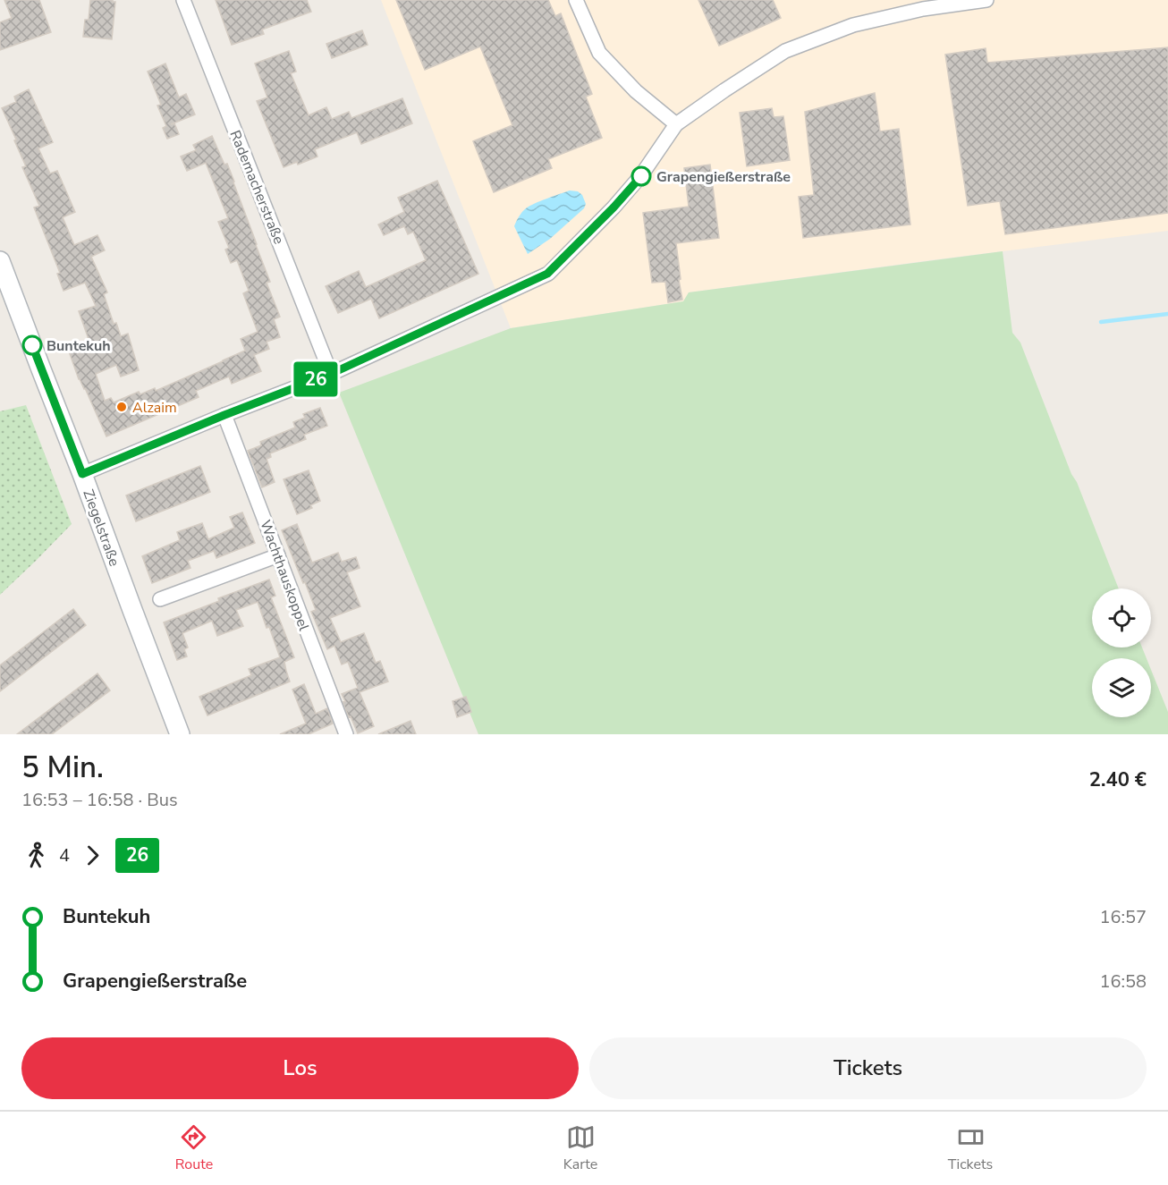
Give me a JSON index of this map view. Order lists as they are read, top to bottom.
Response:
{
  "streets": {
    "main road": ["Ziegelstraße"],
    "street": ["Rademacherstraße", "Wachthauskoppel"]
  },
  "places": ["Grapengießerstraße", "Buntekuh", "Alzaim"],
  "lines": ["bus line 26"],
  "page": {
    "on_map": "26",
    "heading": ["5 Min.", "16:53 – 16:58 · Bus", "2.40 €"],
    "legs": ["4", "26"],
    "list": [
      {
        "name": "Buntekuh",
        "value": "16:57"
      },
      {
        "name": "Grapengießerstraße",
        "value": "16:58"
      }
    ],
    "buttons": ["Los", "Tickets"],
    "tabs": ["Route", "Karte", "Tickets"]
  }
}
